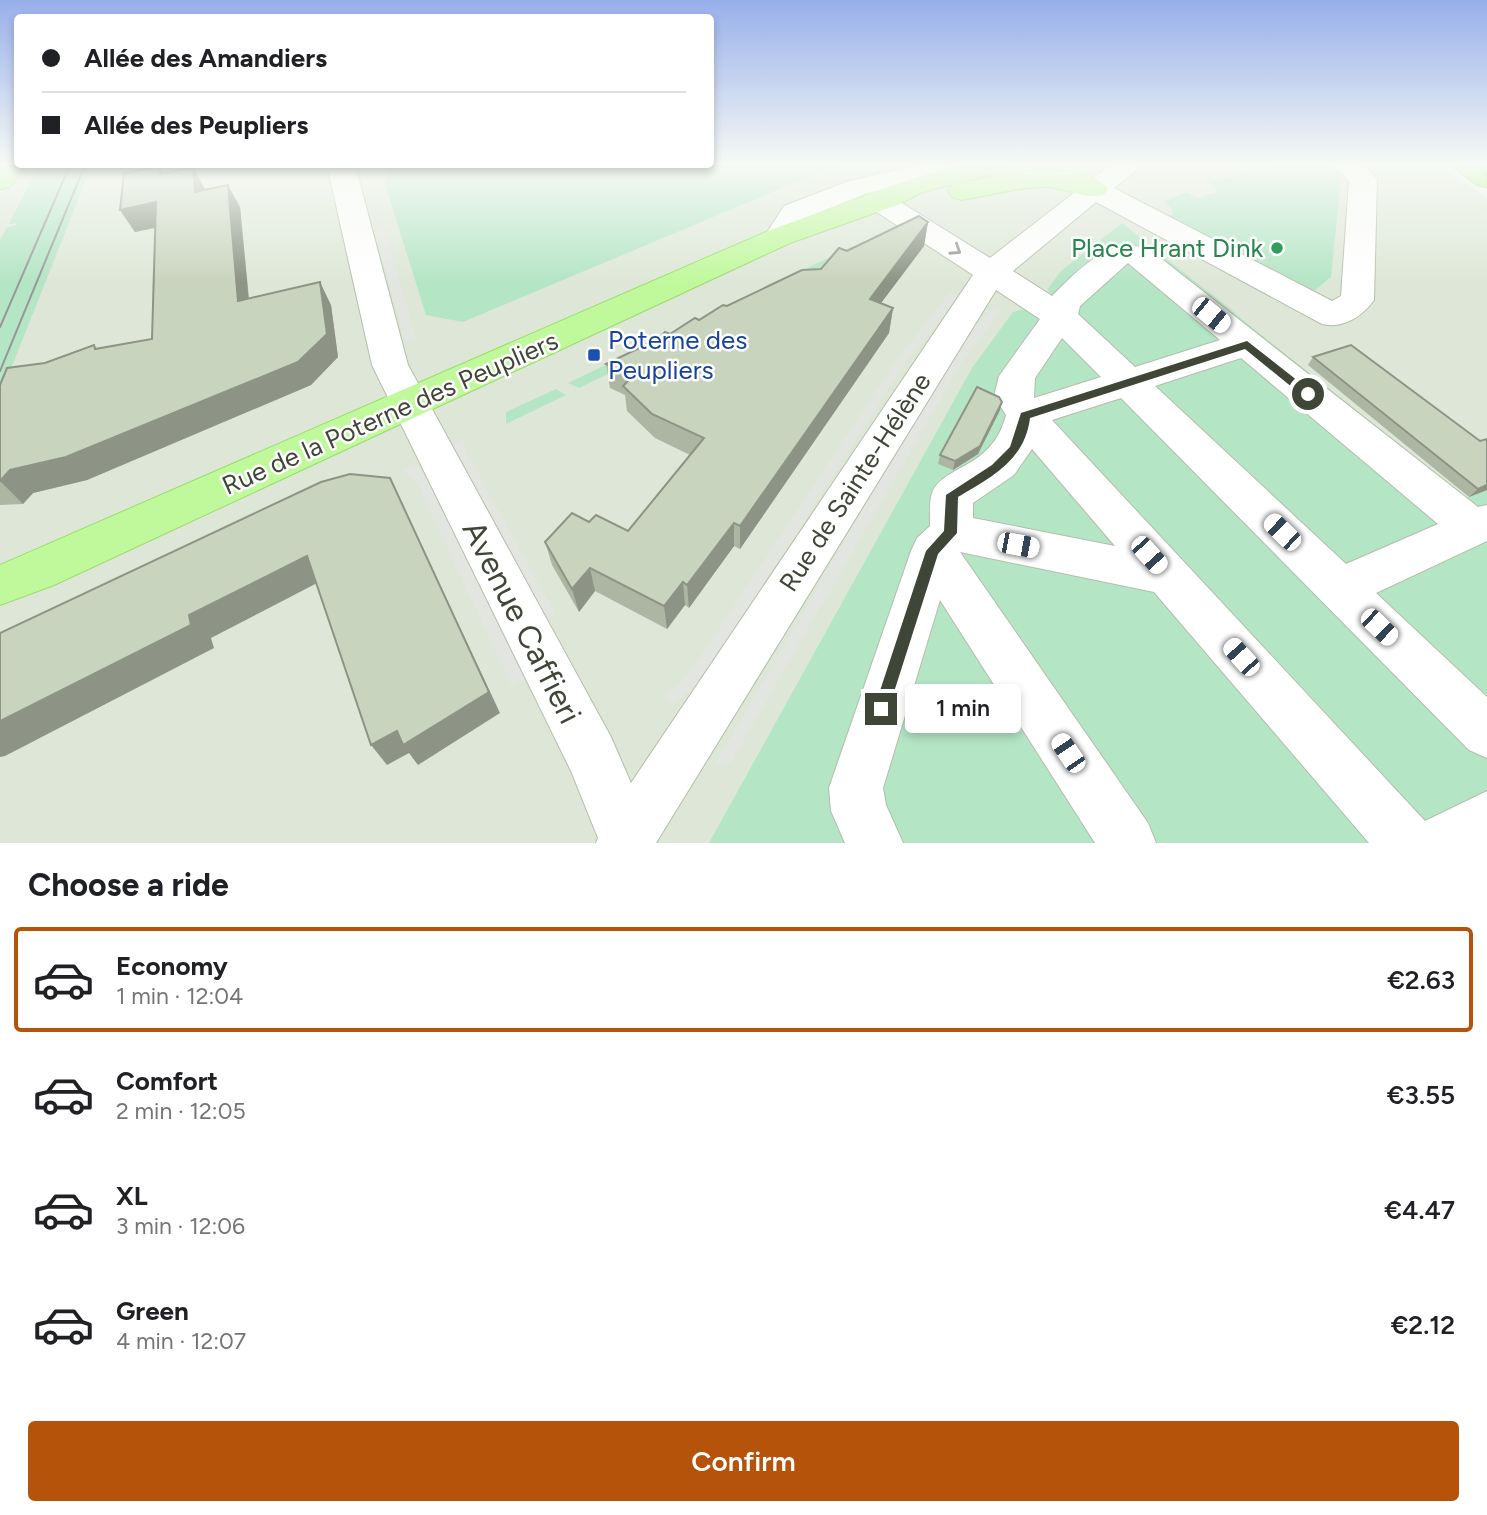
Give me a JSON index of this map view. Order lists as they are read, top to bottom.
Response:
{
  "streets": {
    "main road": ["Rue de la Poterne des Peupliers"],
    "street": ["Rue de Sainte-Hélène", "Avenue Caffieri"]
  },
  "crossings": [
    ["Rue de la Poterne des Peupliers", "Avenue Caffieri"],
    ["Rue de Sainte-Hélène", "Avenue Caffieri"]
  ],
  "places": {
    "other": ["Place Hrant Dink"],
    "transit": ["Poterne des Peupliers"]
  },
  "page": {
    "banner": ["Allée des Amandiers", "Allée des Peupliers"],
    "bubble": "1 min",
    "heading": "Choose a ride",
    "list": [
      {
        "name": "Economy",
        "note": "1 min · 12:04",
        "value": "€2.63"
      },
      {
        "name": "Comfort",
        "note": "2 min · 12:05",
        "value": "€3.55"
      },
      {
        "name": "XL",
        "note": "3 min · 12:06",
        "value": "€4.47"
      },
      {
        "name": "Green",
        "note": "4 min · 12:07",
        "value": "€2.12"
      }
    ],
    "buttons": "Confirm"
  }
}
